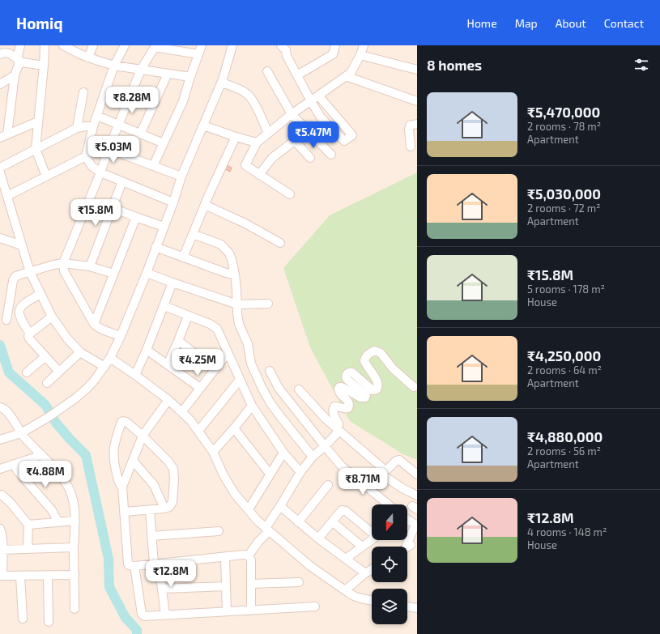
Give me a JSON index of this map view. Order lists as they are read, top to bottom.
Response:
{
  "north": "bottom",
  "page": {
    "header": "Homiq",
    "nav": [
      "Home",
      "Map",
      "About",
      "Contact"
    ],
    "heading": "8 homes",
    "list": [
      {
        "name": "₹5,470,000",
        "note": "2 rooms · 78 m² · Apartment"
      },
      {
        "name": "₹5,030,000",
        "note": "2 rooms · 72 m² · Apartment"
      },
      {
        "name": "₹15.8M",
        "note": "5 rooms · 178 m² · House"
      },
      {
        "name": "₹4,250,000",
        "note": "2 rooms · 64 m² · Apartment"
      },
      {
        "name": "₹4,880,000",
        "note": "2 rooms · 56 m² · Apartment"
      },
      {
        "name": "₹12.8M",
        "note": "4 rooms · 148 m² · House"
      }
    ],
    "price": [
      "₹8.28M",
      "₹5.47M",
      "₹5.03M",
      "₹15.8M",
      "₹4.25M",
      "₹4.88M",
      "₹8.71M",
      "₹12.8M"
    ]
  }
}
